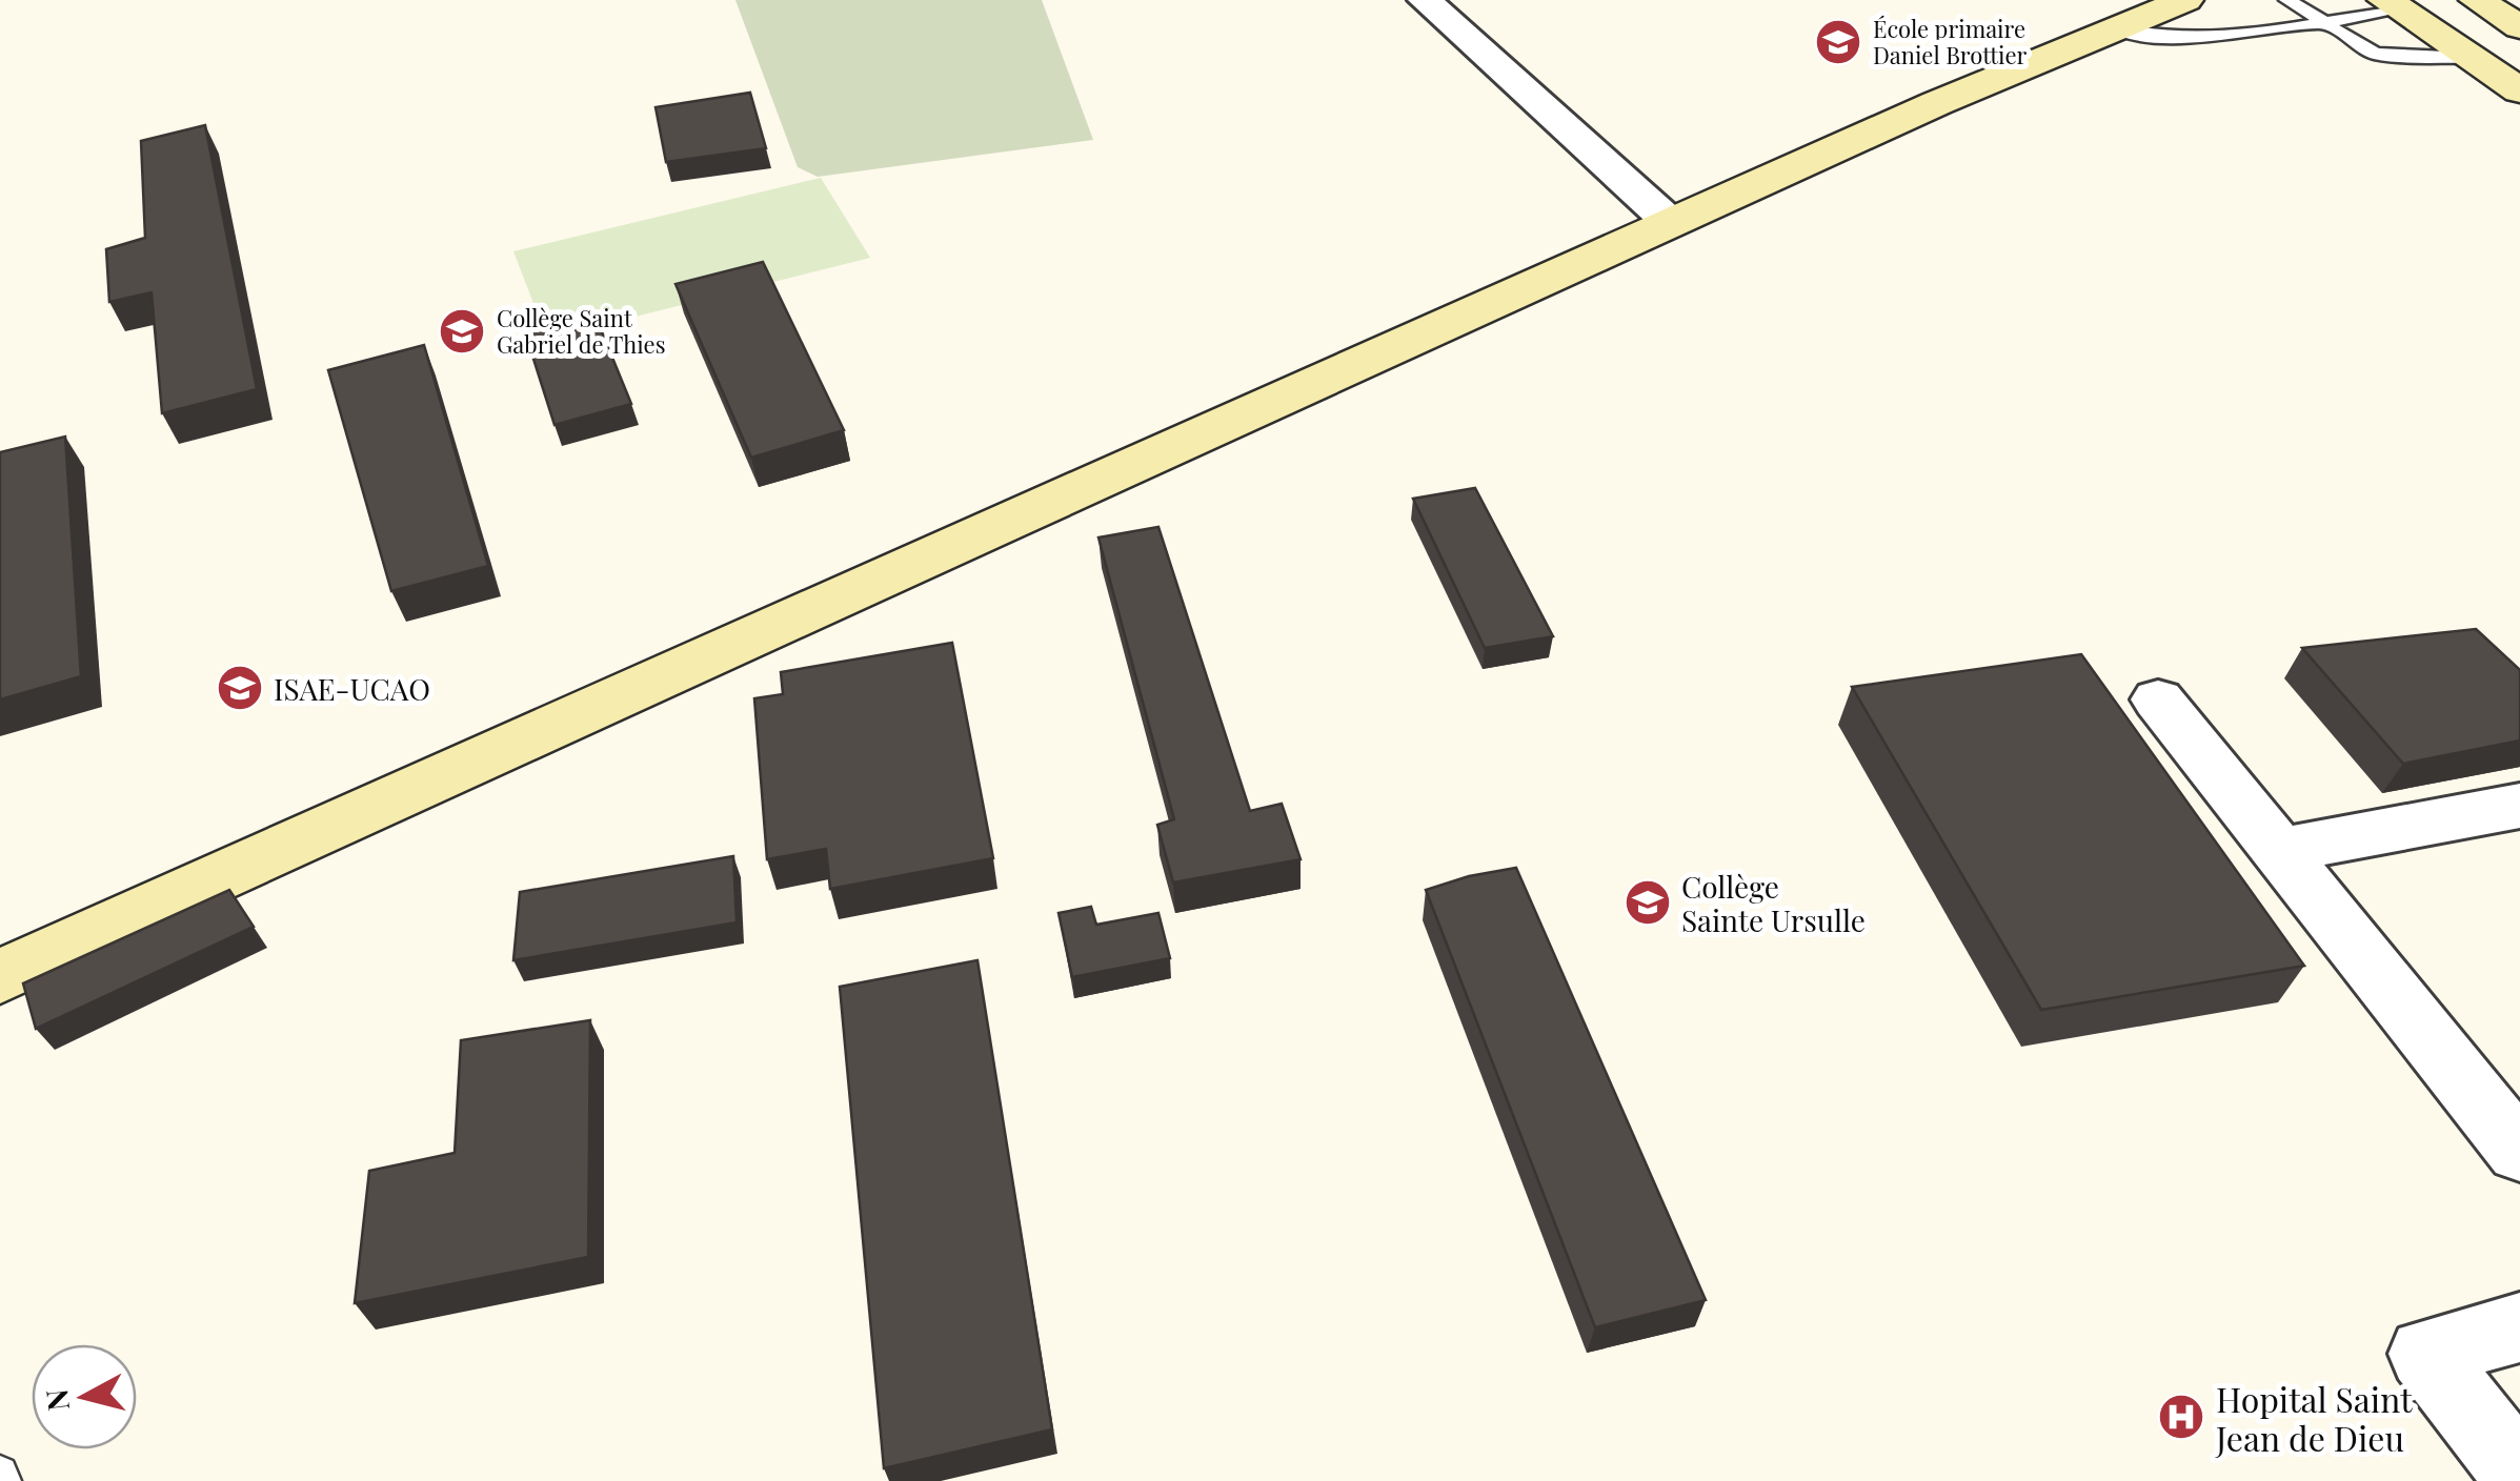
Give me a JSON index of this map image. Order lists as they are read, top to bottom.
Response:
{
  "places": {
    "school or university": [
      "École primaire Daniel Brottier",
      "Collège Saint Gabriel de Thies",
      "ISAE-UCAO",
      "Collège Sainte Ursulle"
    ],
    "hospital": ["Hopital Saint Jean de Dieu"]
  },
  "north": "left"
}
